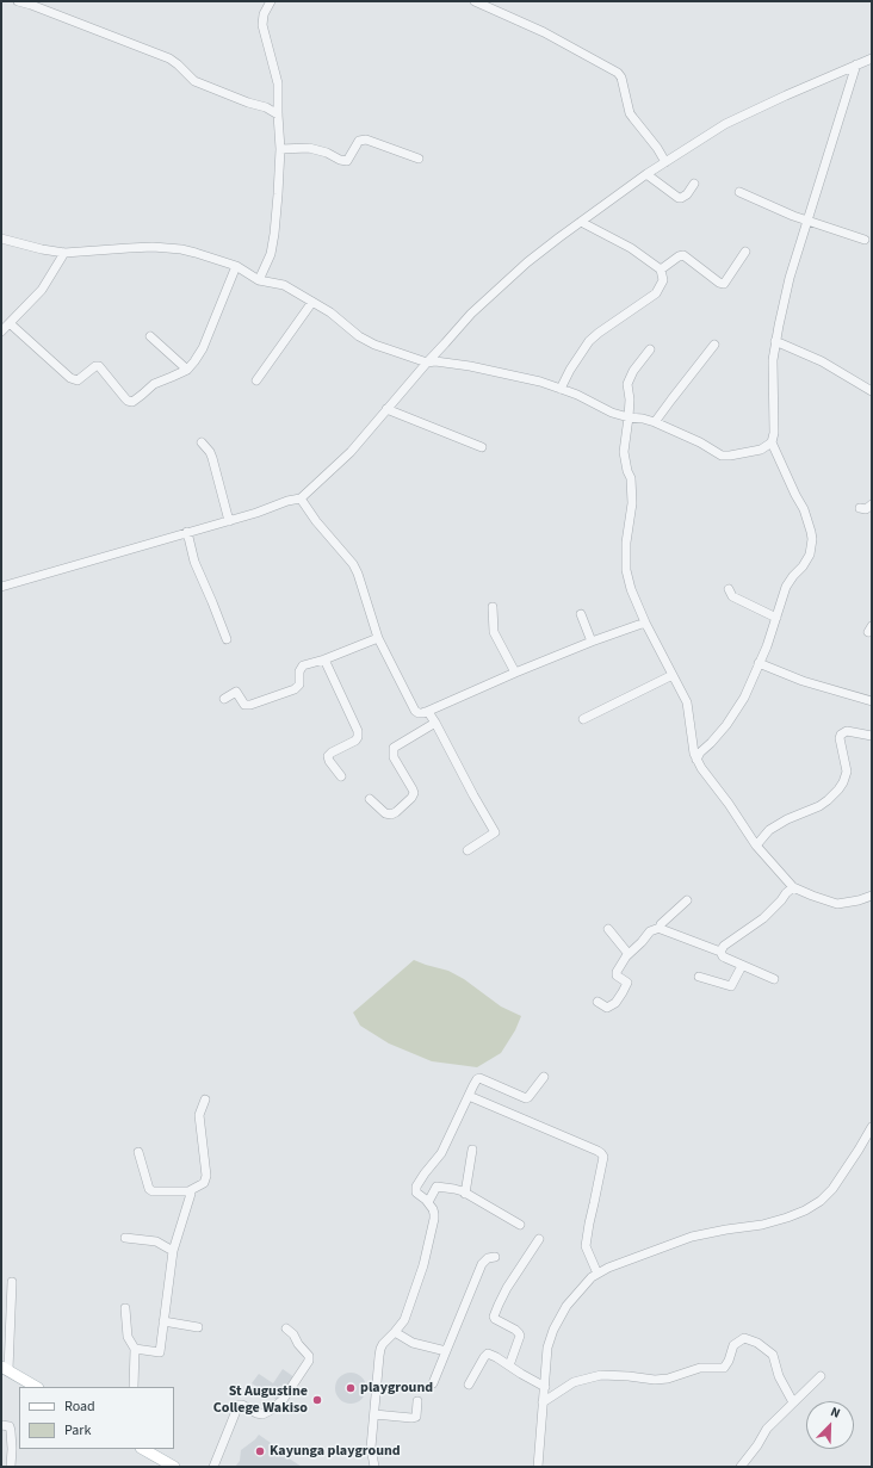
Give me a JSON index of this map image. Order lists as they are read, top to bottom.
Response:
{
  "places": ["playground", "St Augustine College Wakiso", "Kayunga playground"],
  "legend": ["Road", "Park"],
  "north": "top right"
}
